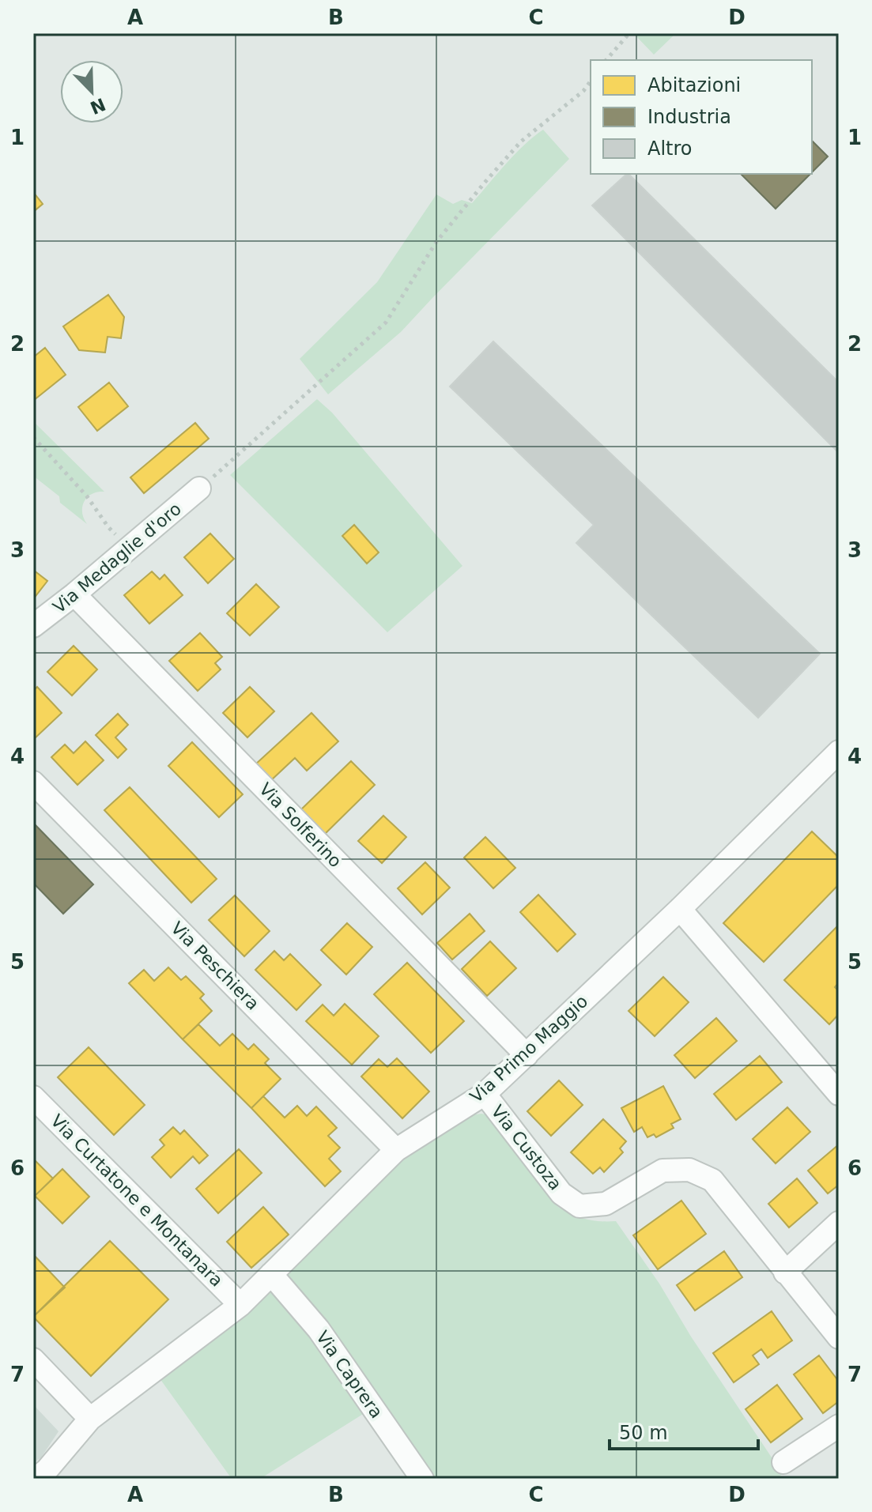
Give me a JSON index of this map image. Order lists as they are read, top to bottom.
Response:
{
  "streets": {
    "street": [
      "Via Medaglie d'oro",
      "Via Solferino",
      "Via Peschiera",
      "Via Primo Maggio",
      "Via Custoza",
      "Via Curtatone e Montanara",
      "Via Caprera"
    ]
  },
  "crossings": [
    ["Via Medaglie d'oro", "Via Solferino"],
    ["Via Solferino", "Via Primo Maggio"],
    ["Via Peschiera", "Via Primo Maggio"],
    ["Via Primo Maggio", "Via Custoza"],
    ["Via Primo Maggio", "Via Curtatone e Montanara"],
    ["Via Primo Maggio", "Via Caprera"]
  ],
  "legend": ["Abitazioni", "Industria", "Altro"],
  "scale_bar": "50 m",
  "north": "bottom right",
  "grid": {
    "columns": [
      "A",
      "B",
      "C",
      "D"
    ],
    "rows": [
      "1",
      "2",
      "3",
      "4",
      "5",
      "6",
      "7"
    ]
  }
}
